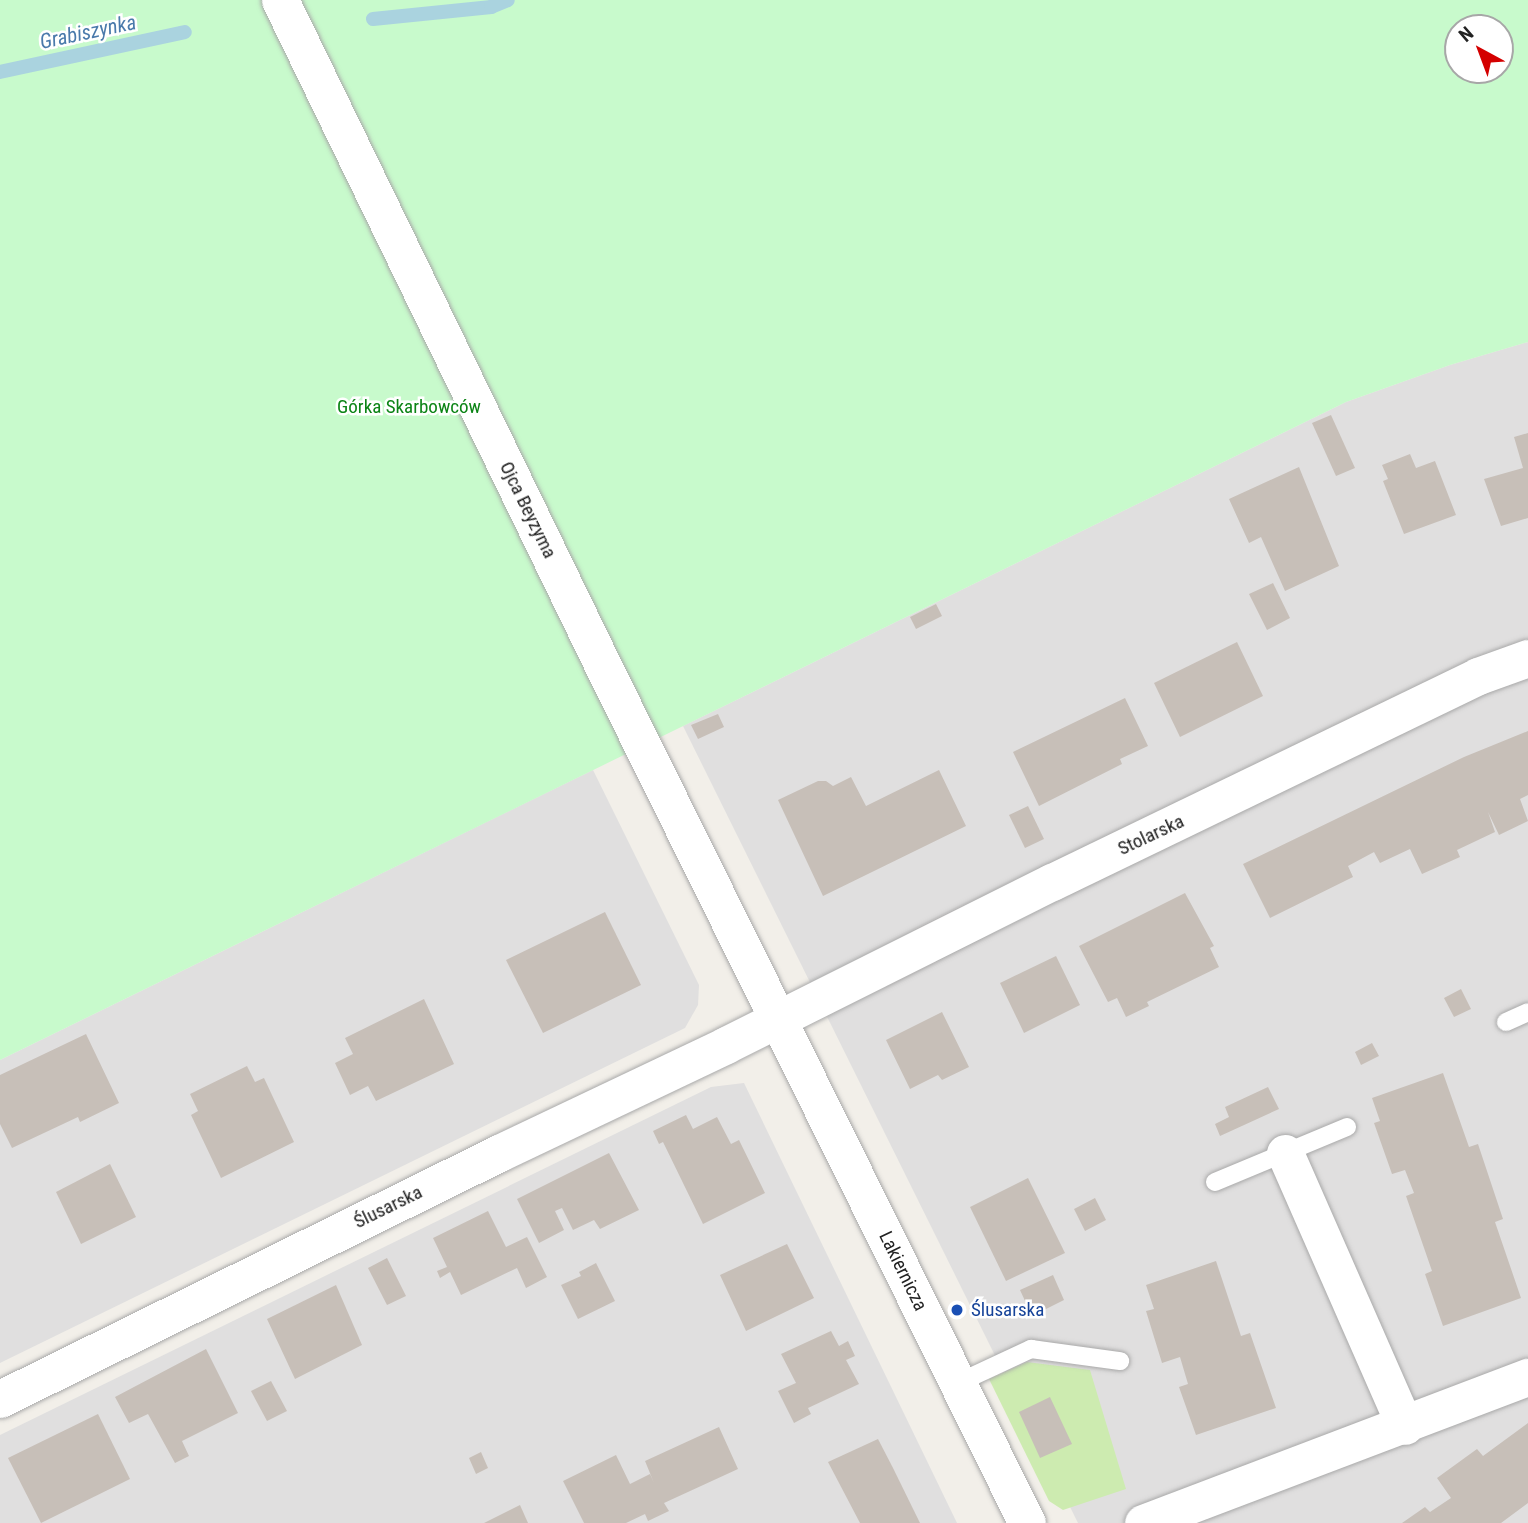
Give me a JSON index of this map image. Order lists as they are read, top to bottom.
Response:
{
  "streets": {
    "street": [
      "Ojca Beyzyma",
      "Stolarska",
      "Ślusarska",
      "Lakiernicza"
    ]
  },
  "crossings": [
    ["Ojca Beyzyma", "Stolarska"],
    ["Ojca Beyzyma", "Ślusarska"],
    ["Ojca Beyzyma", "Lakiernicza"],
    ["Stolarska", "Ślusarska"],
    ["Stolarska", "Lakiernicza"],
    ["Ślusarska", "Lakiernicza"]
  ],
  "water": ["Grabiszynka"],
  "parks": ["Górka Skarbowców"],
  "places": ["Ślusarska"],
  "north": "top left"
}
